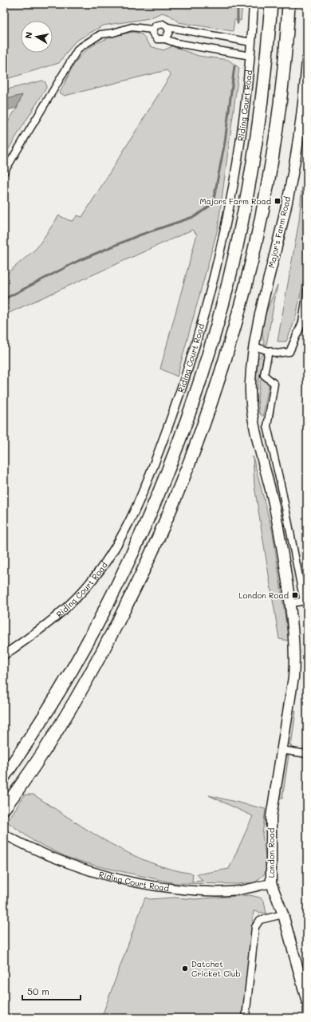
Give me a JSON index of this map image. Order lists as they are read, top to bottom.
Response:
{
  "streets": {
    "main road": ["Major's Farm Road", "London Road"],
    "street": ["Riding Court Road"]
  },
  "crossings": [
    ["Riding Court Road", "London Road"],
    ["Major's Farm Road", "London Road"]
  ],
  "places": {
    "transit": ["Majors Farm Road", "London Road"],
    "other": ["Datchet Cricket Club"]
  },
  "scale_bar": "50 m",
  "north": "left"
}
